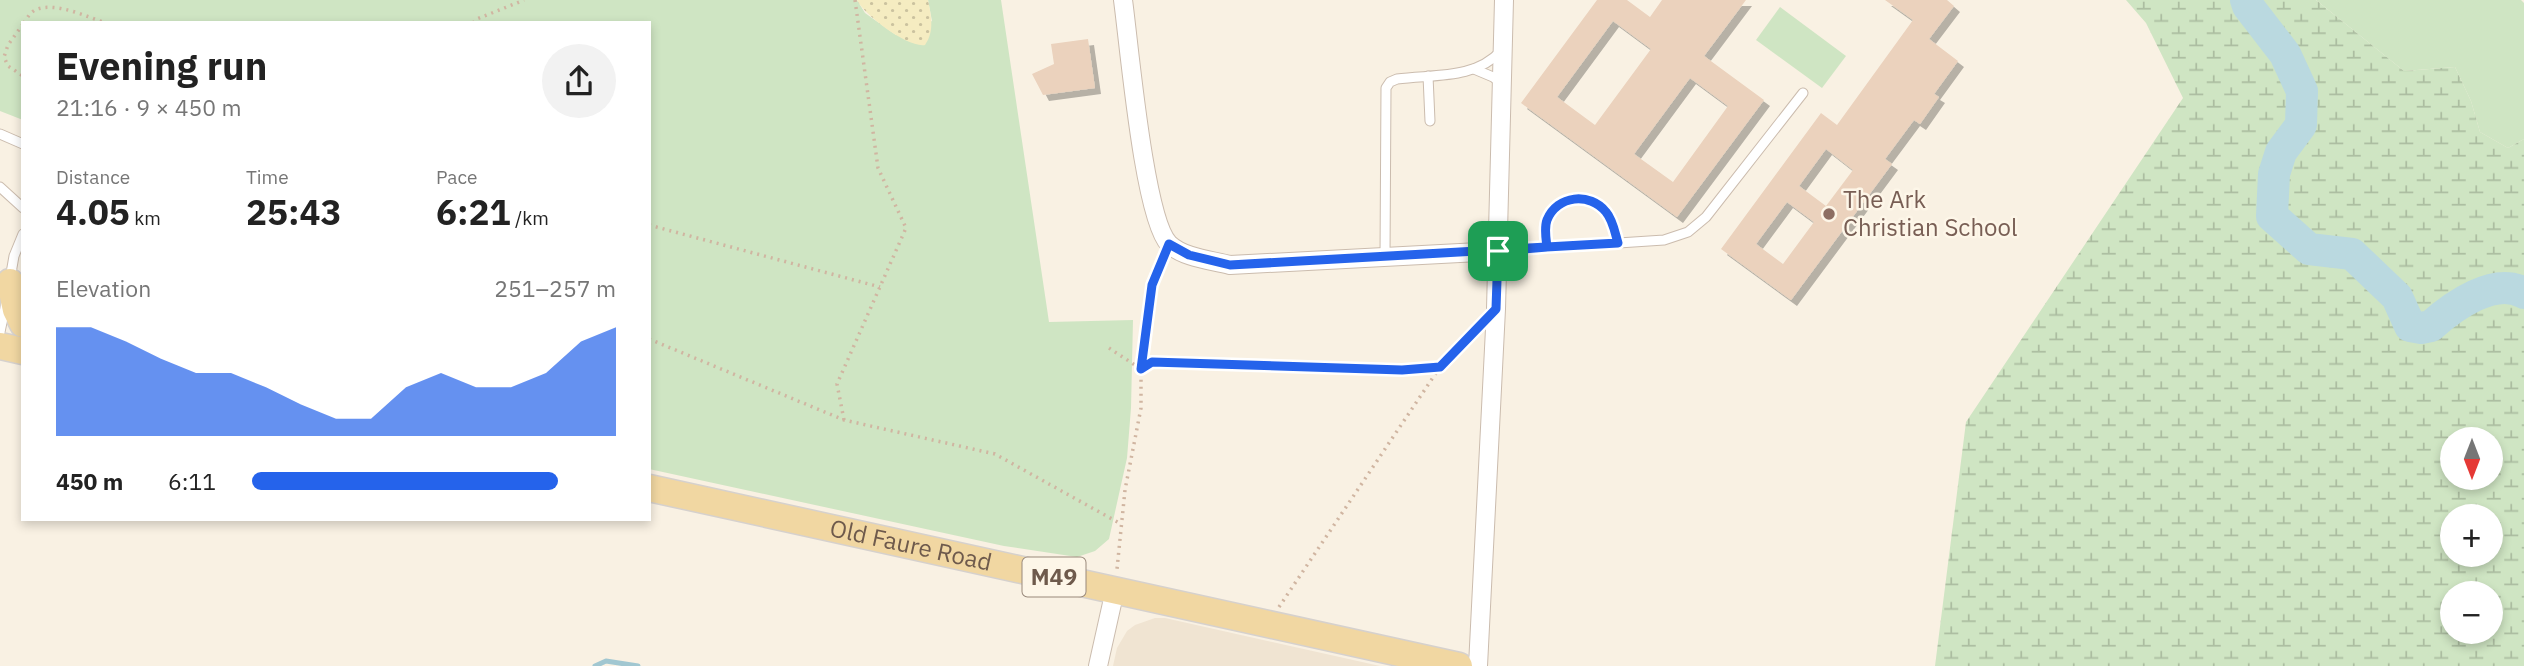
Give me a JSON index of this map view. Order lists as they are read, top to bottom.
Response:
{
  "streets": {
    "main road": ["Old Faure Road", "M49"]
  },
  "places": ["The Ark Christian School"],
  "north": "bottom",
  "page": {
    "heading": ["Evening run", "21:16 · 9 × 450 m"],
    "stats": [
      ["Distance", "4.05 km"],
      ["Time", "25:43"],
      ["Pace", "6:21 /km"]
    ],
    "chart": ["Elevation", "251–257 m"],
    "map_buttons": ["+", "−"],
    "list": [
      {
        "name": "450 m",
        "note": "6:11"
      }
    ]
  }
}
